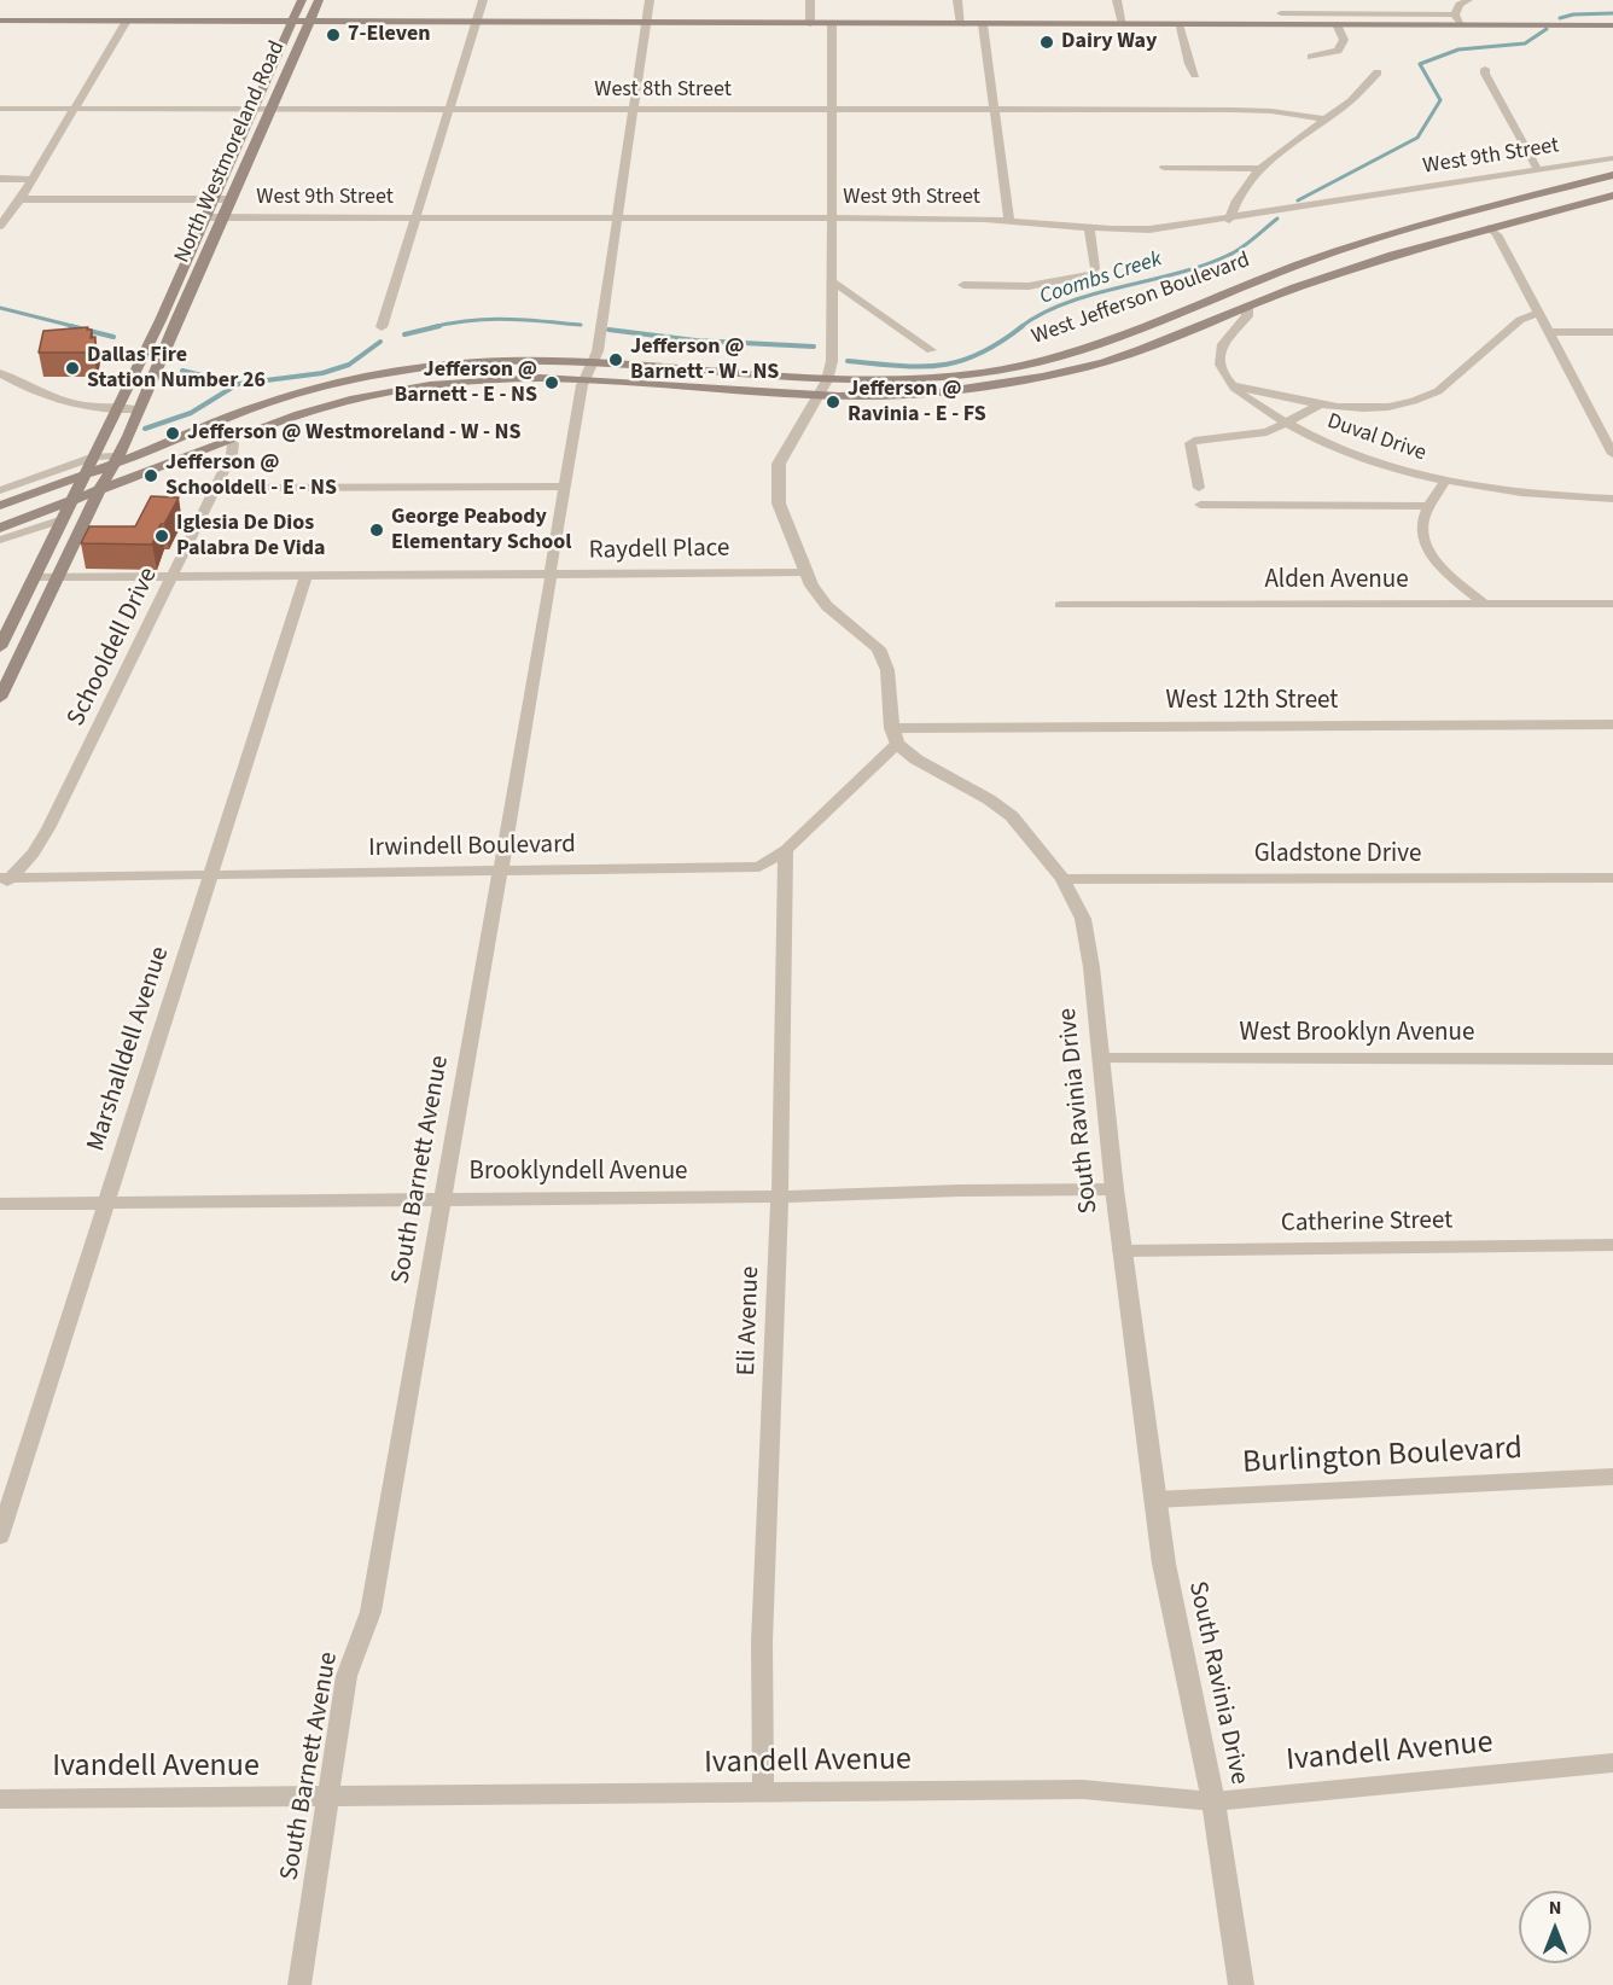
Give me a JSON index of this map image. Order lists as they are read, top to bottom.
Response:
{
  "streets": {
    "main road": ["North Westmoreland Road", "West Jefferson Boulevard"],
    "street": [
      "West 8th Street",
      "West 9th Street",
      "Duval Drive",
      "Raydell Place",
      "Alden Avenue",
      "Schooldell Drive",
      "West 12th Street",
      "Irwindell Boulevard",
      "Gladstone Drive",
      "West Brooklyn Avenue",
      "Marshalldell Avenue",
      "South Ravinia Drive",
      "South Barnett Avenue",
      "Brooklyndell Avenue",
      "Catherine Street",
      "Eli Avenue",
      "Burlington Boulevard",
      "Ivandell Avenue"
    ]
  },
  "crossings": [
    ["West 8th Street", "North Westmoreland Road"],
    ["West 8th Street", "South Barnett Avenue"],
    ["North Westmoreland Road", "West 9th Street"],
    ["North Westmoreland Road", "West Jefferson Boulevard"],
    ["North Westmoreland Road", "Raydell Place"],
    ["West 9th Street", "South Barnett Avenue"],
    ["West Jefferson Boulevard", "Schooldell Drive"],
    ["West Jefferson Boulevard", "South Barnett Avenue"],
    ["Raydell Place", "Schooldell Drive"],
    ["Raydell Place", "Marshalldell Avenue"],
    ["Raydell Place", "South Barnett Avenue"],
    ["Schooldell Drive", "Irwindell Boulevard"],
    ["West 12th Street", "Irwindell Boulevard"],
    ["West 12th Street", "South Ravinia Drive"],
    ["Irwindell Boulevard", "Marshalldell Avenue"],
    ["Irwindell Boulevard", "South Ravinia Drive"],
    ["Irwindell Boulevard", "South Barnett Avenue"],
    ["Irwindell Boulevard", "Eli Avenue"],
    ["Gladstone Drive", "South Ravinia Drive"],
    ["West Brooklyn Avenue", "South Ravinia Drive"],
    ["Marshalldell Avenue", "Brooklyndell Avenue"],
    ["South Ravinia Drive", "Brooklyndell Avenue"],
    ["South Ravinia Drive", "Catherine Street"],
    ["South Ravinia Drive", "Burlington Boulevard"],
    ["South Ravinia Drive", "Ivandell Avenue"],
    ["South Barnett Avenue", "Brooklyndell Avenue"],
    ["South Barnett Avenue", "Ivandell Avenue"],
    ["Brooklyndell Avenue", "Eli Avenue"],
    ["Eli Avenue", "Ivandell Avenue"]
  ],
  "water": ["Coombs Creek"],
  "places": [
    "7-Eleven",
    "Dairy Way",
    "Jefferson @ Barnett - W - NS",
    "Dallas Fire Station Number 26",
    "Jefferson @ Barnett - E - NS",
    "Jefferson @ Ravinia - E - FS",
    "Jefferson @ Westmoreland - W - NS",
    "Jefferson @ Schooldell - E - NS",
    "George Peabody Elementary School",
    "Iglesia De Dios Palabra De Vida"
  ],
  "north": "top"
}
